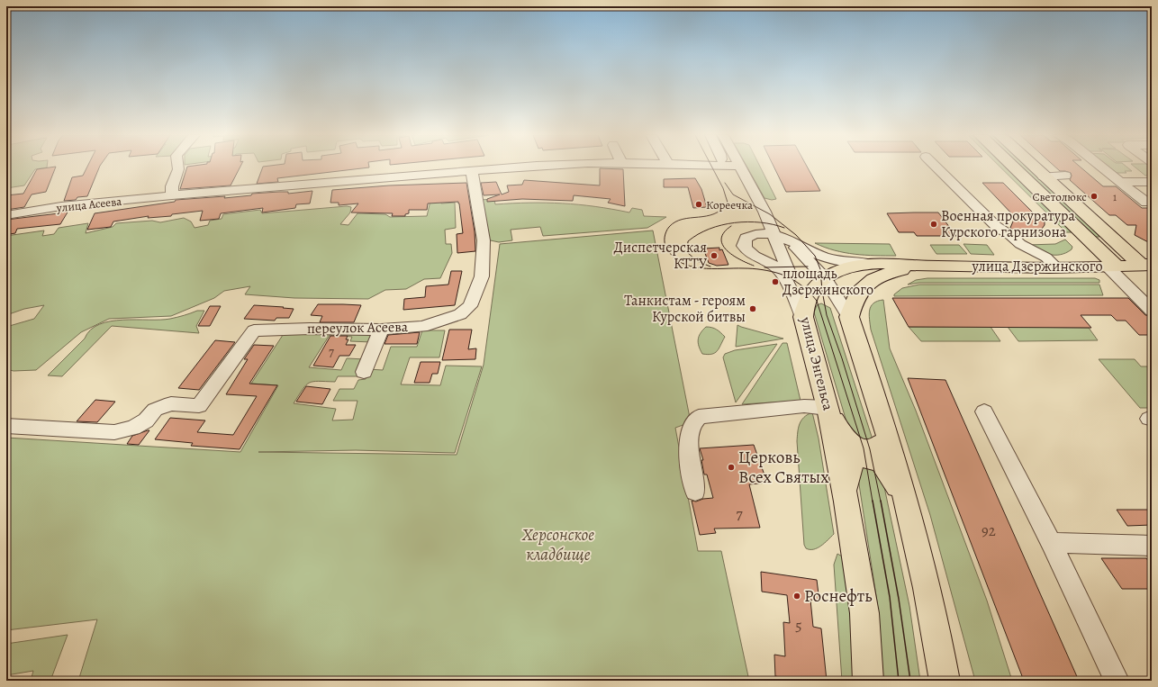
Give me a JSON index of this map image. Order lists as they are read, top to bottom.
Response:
{
  "streets": {
    "main road": ["улица Дзержинского", "улица Энгельса"],
    "street": ["улица Асеева", "переулок Асеева"]
  },
  "crossings": [
    ["улица Асеева", "переулок Асеева"],
    ["улица Дзержинского", "улица Энгельса"]
  ],
  "parks": ["Херсонское кладбище"],
  "places": [
    "Светолюкс",
    "Кореечка",
    "Военная прокуратура Курского гарнизона",
    "Диспетчерская КТТУ",
    "площадь Дзержинского",
    "Танкистам - героям Курской битвы",
    "Церковь Всех Святых",
    "Роснефть"
  ],
  "house_numbers": [
    "1",
    "7",
    "7",
    "92",
    "5"
  ]
}
